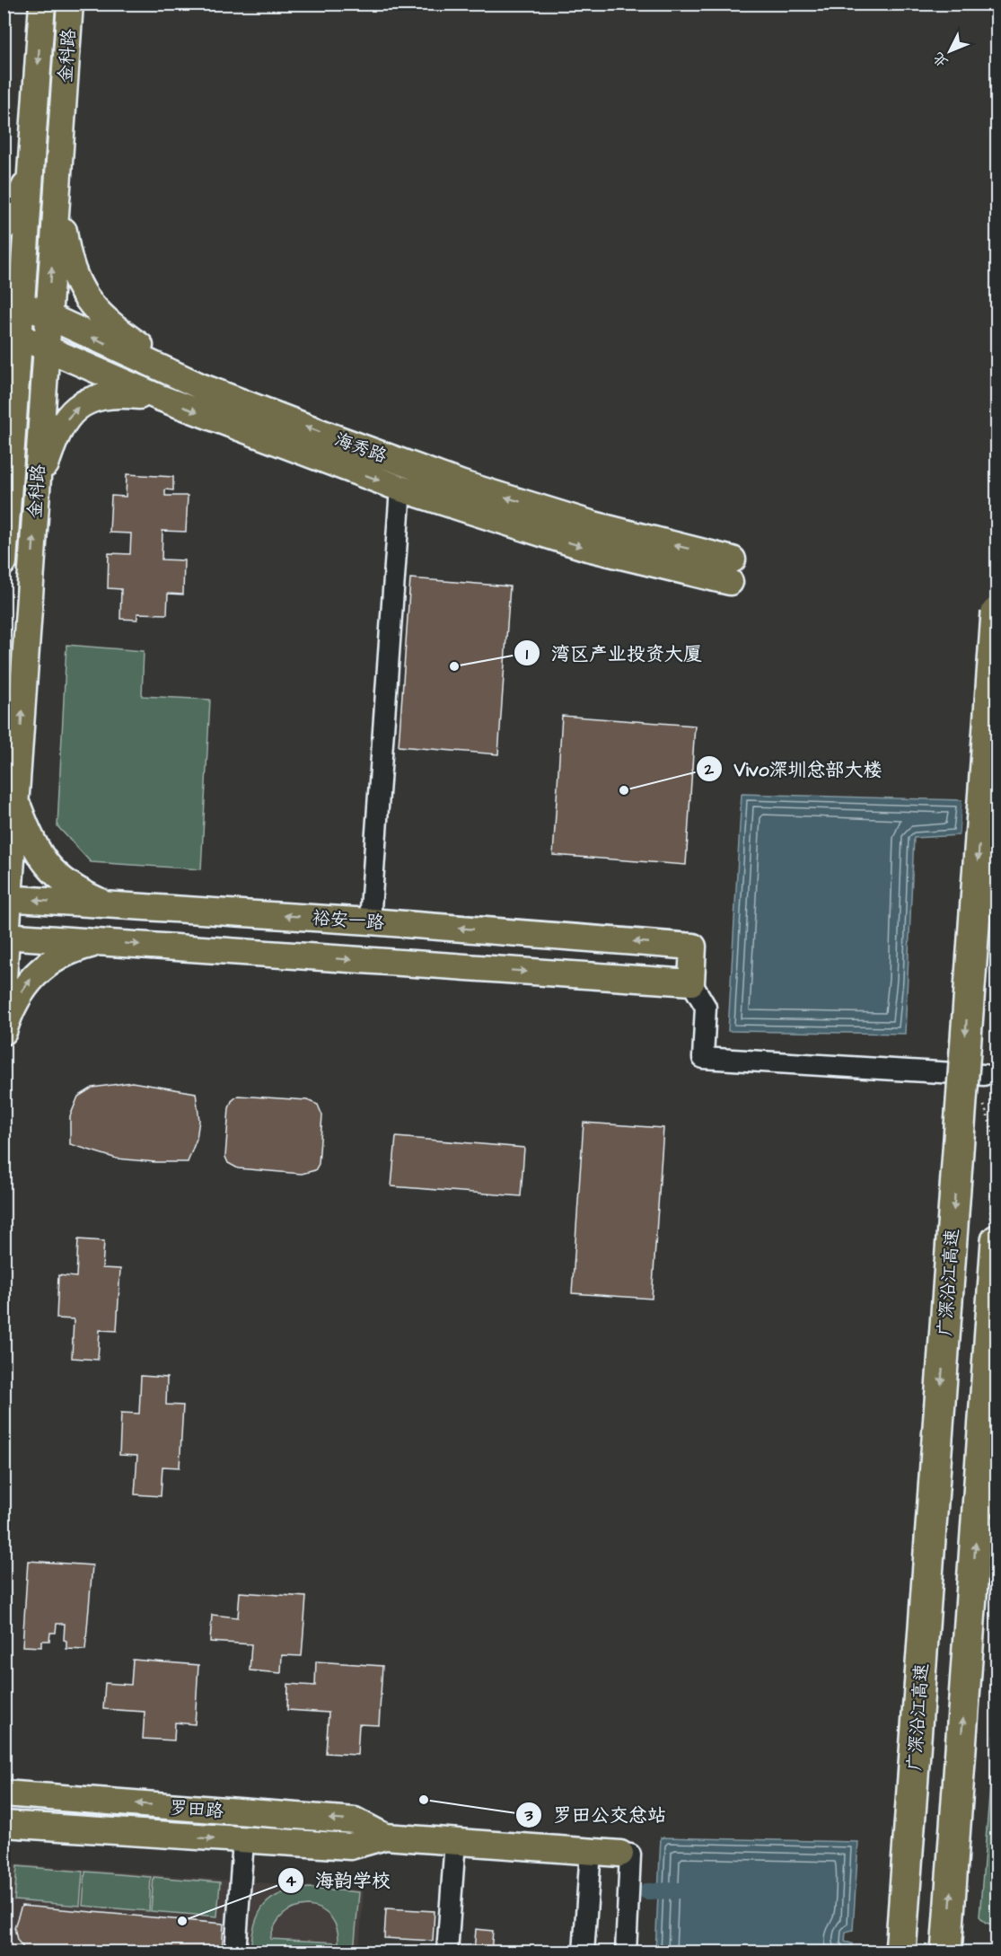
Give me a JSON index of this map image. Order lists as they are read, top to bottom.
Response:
{
  "streets": {
    "highway": ["广深沿江高速"],
    "main road": [
      "金科路",
      "海秀路",
      "裕安一路",
      "罗田路"
    ]
  },
  "crossings": [
    ["金科路", "海秀路"],
    ["金科路", "裕安一路"]
  ],
  "places": [
    "湾区产业投资大厦",
    "Vivo深圳总部大楼",
    "罗田公交总站",
    "海韵学校"
  ],
  "north": "bottom left"
}
